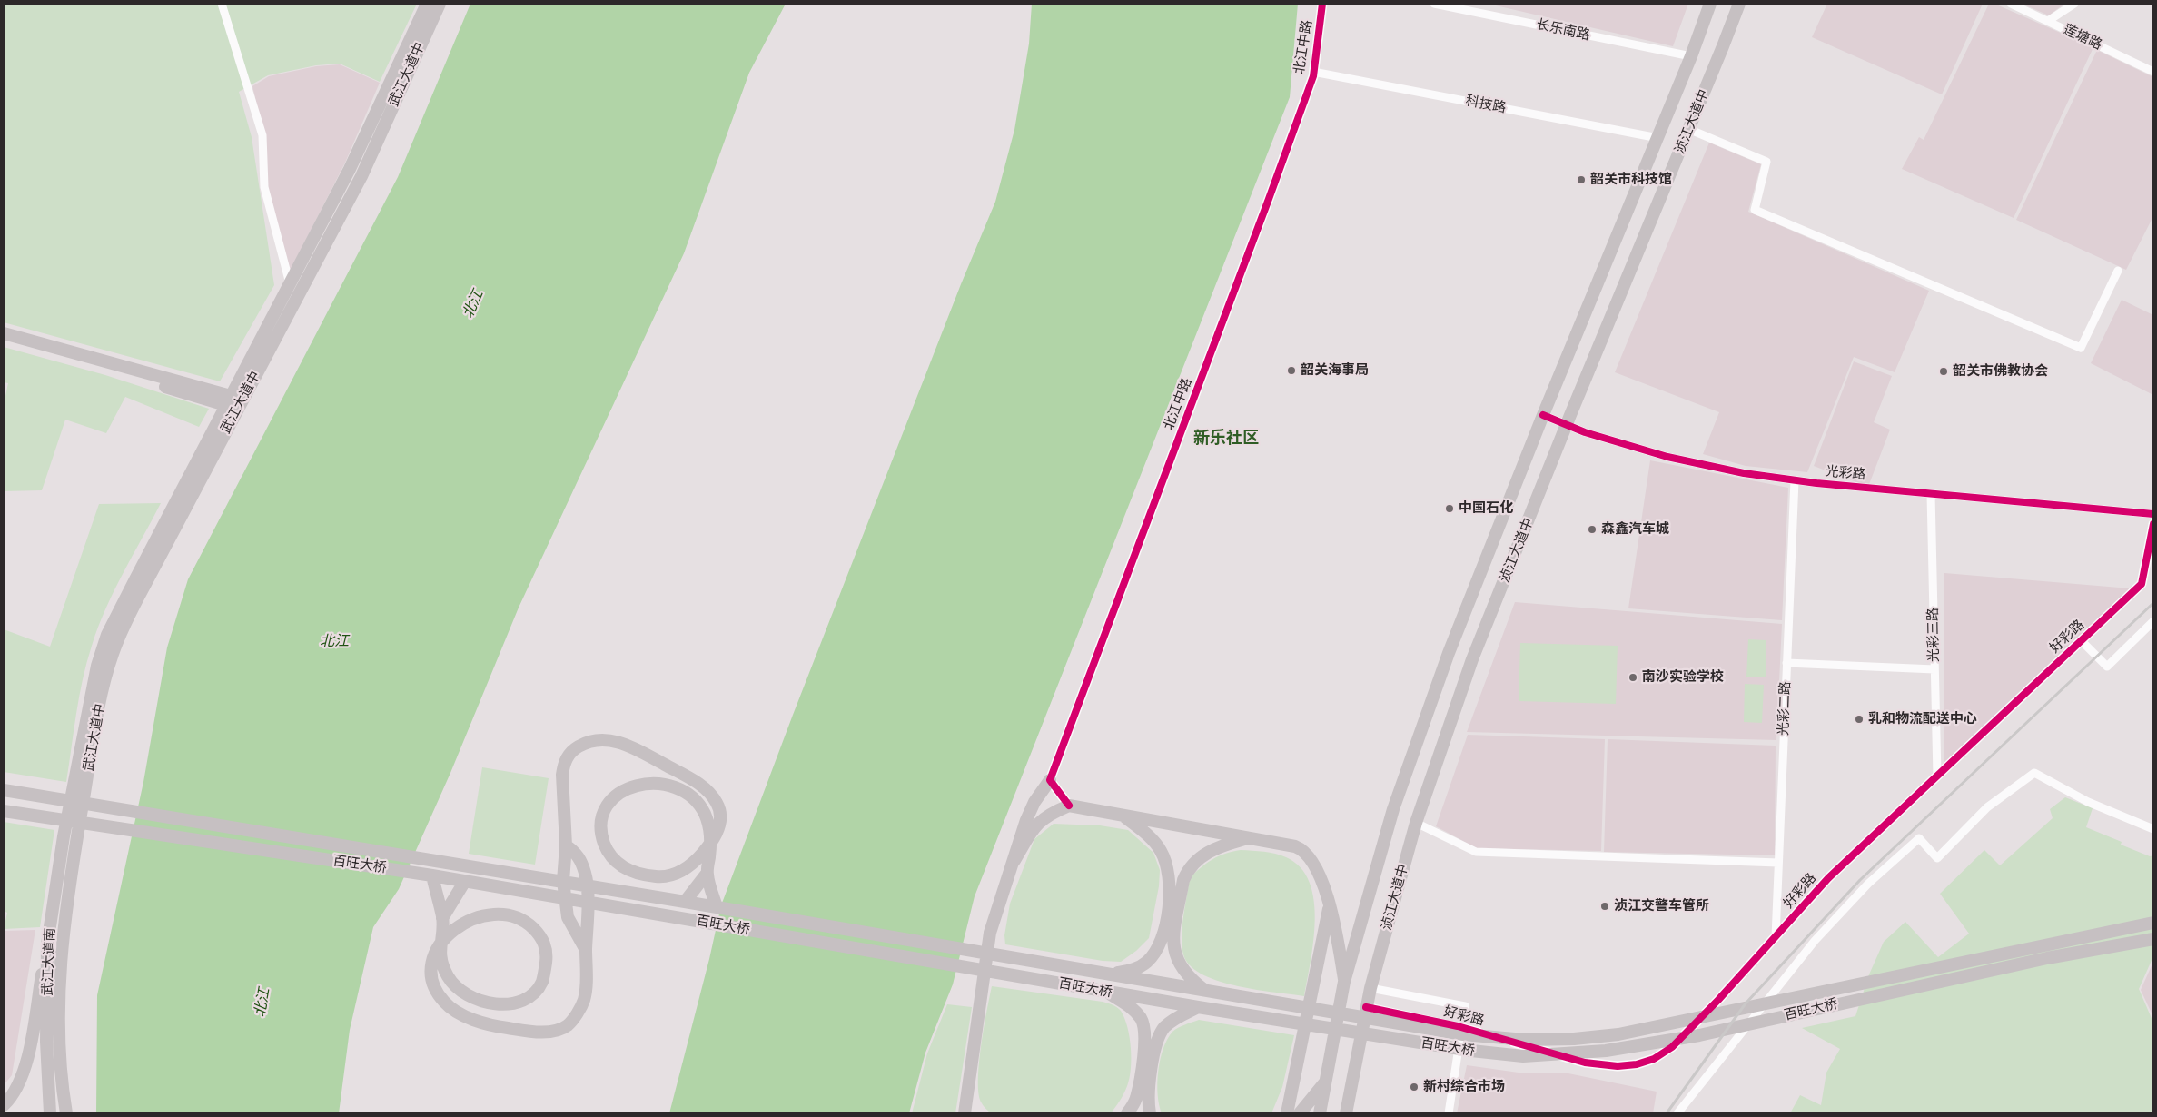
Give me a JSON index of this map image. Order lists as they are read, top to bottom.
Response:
{
  "streets": {
    "main road": [
      "武江大道中",
      "浈江大道中",
      "百旺大桥",
      "武江大道南"
    ],
    "street": [
      "长乐南路",
      "莲塘路",
      "北江中路",
      "科技路",
      "光彩路",
      "光彩三路",
      "好彩路",
      "光彩二路"
    ]
  },
  "crossings": [
    ["长乐南路", "浈江大道中"],
    ["北江中路", "科技路"],
    ["武江大道中", "武江大道南"],
    ["科技路", "浈江大道中"],
    ["浈江大道中", "光彩路"],
    ["浈江大道中", "好彩路"],
    ["光彩路", "光彩三路"],
    ["光彩路", "光彩二路"],
    ["光彩三路", "好彩路"],
    ["好彩路", "光彩二路"]
  ],
  "districts": ["新乐社区"],
  "water": ["北江"],
  "places": [
    "韶关市科技馆",
    "韶关海事局",
    "韶关市佛教协会",
    "中国石化",
    "森鑫汽车城",
    "南沙实验学校",
    "乳和物流配送中心",
    "浈江交警车管所",
    "新村综合市场"
  ]
}
